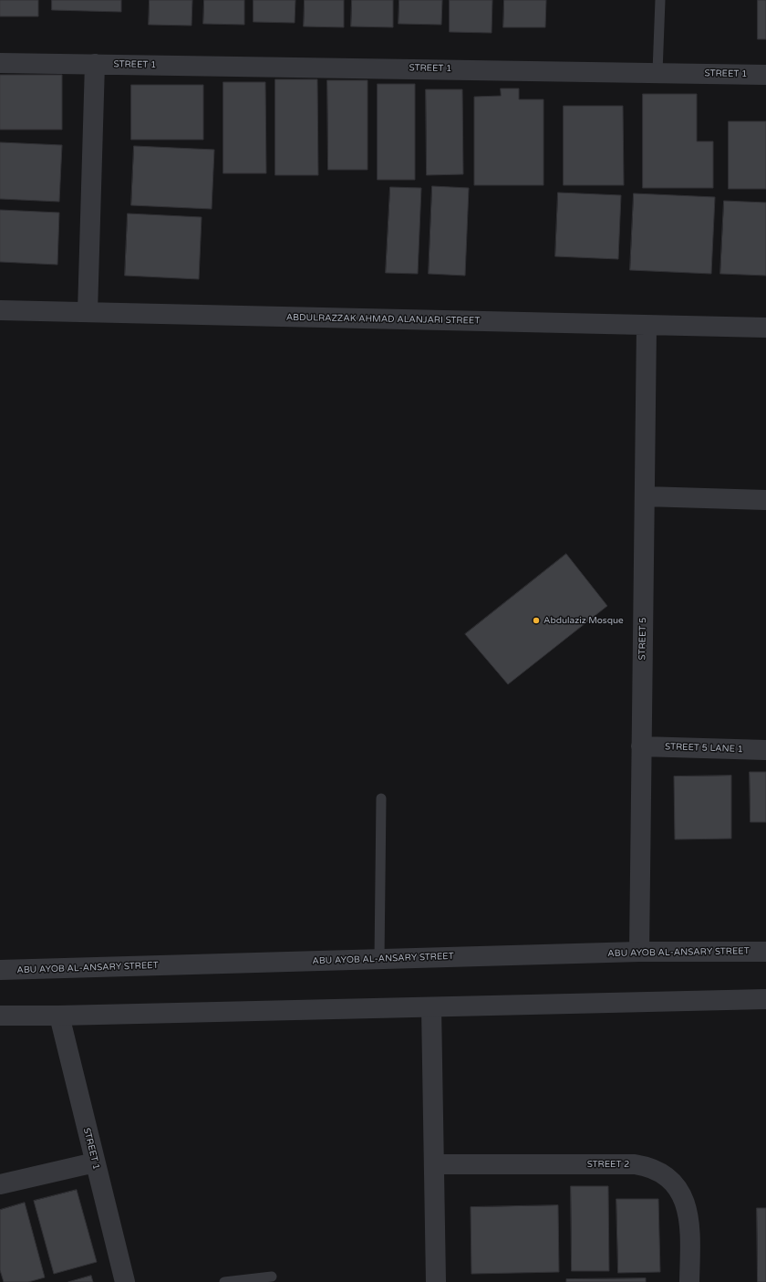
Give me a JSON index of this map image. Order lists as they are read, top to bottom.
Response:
{
  "streets": {
    "street": [
      "STREET 1",
      "ABDULRAZZAK AHMAD ALANJARI STREET",
      "STREET 5",
      "STREET 5 LANE 1",
      "ABU AYOB AL-ANSARY STREET",
      "STREET 2"
    ]
  },
  "crossings": [
    ["ABDULRAZZAK AHMAD ALANJARI STREET", "STREET 5"],
    ["STREET 5", "STREET 5 LANE 1"],
    ["STREET 5", "ABU AYOB AL-ANSARY STREET"]
  ],
  "places": ["Abdulaziz Mosque"]
}
